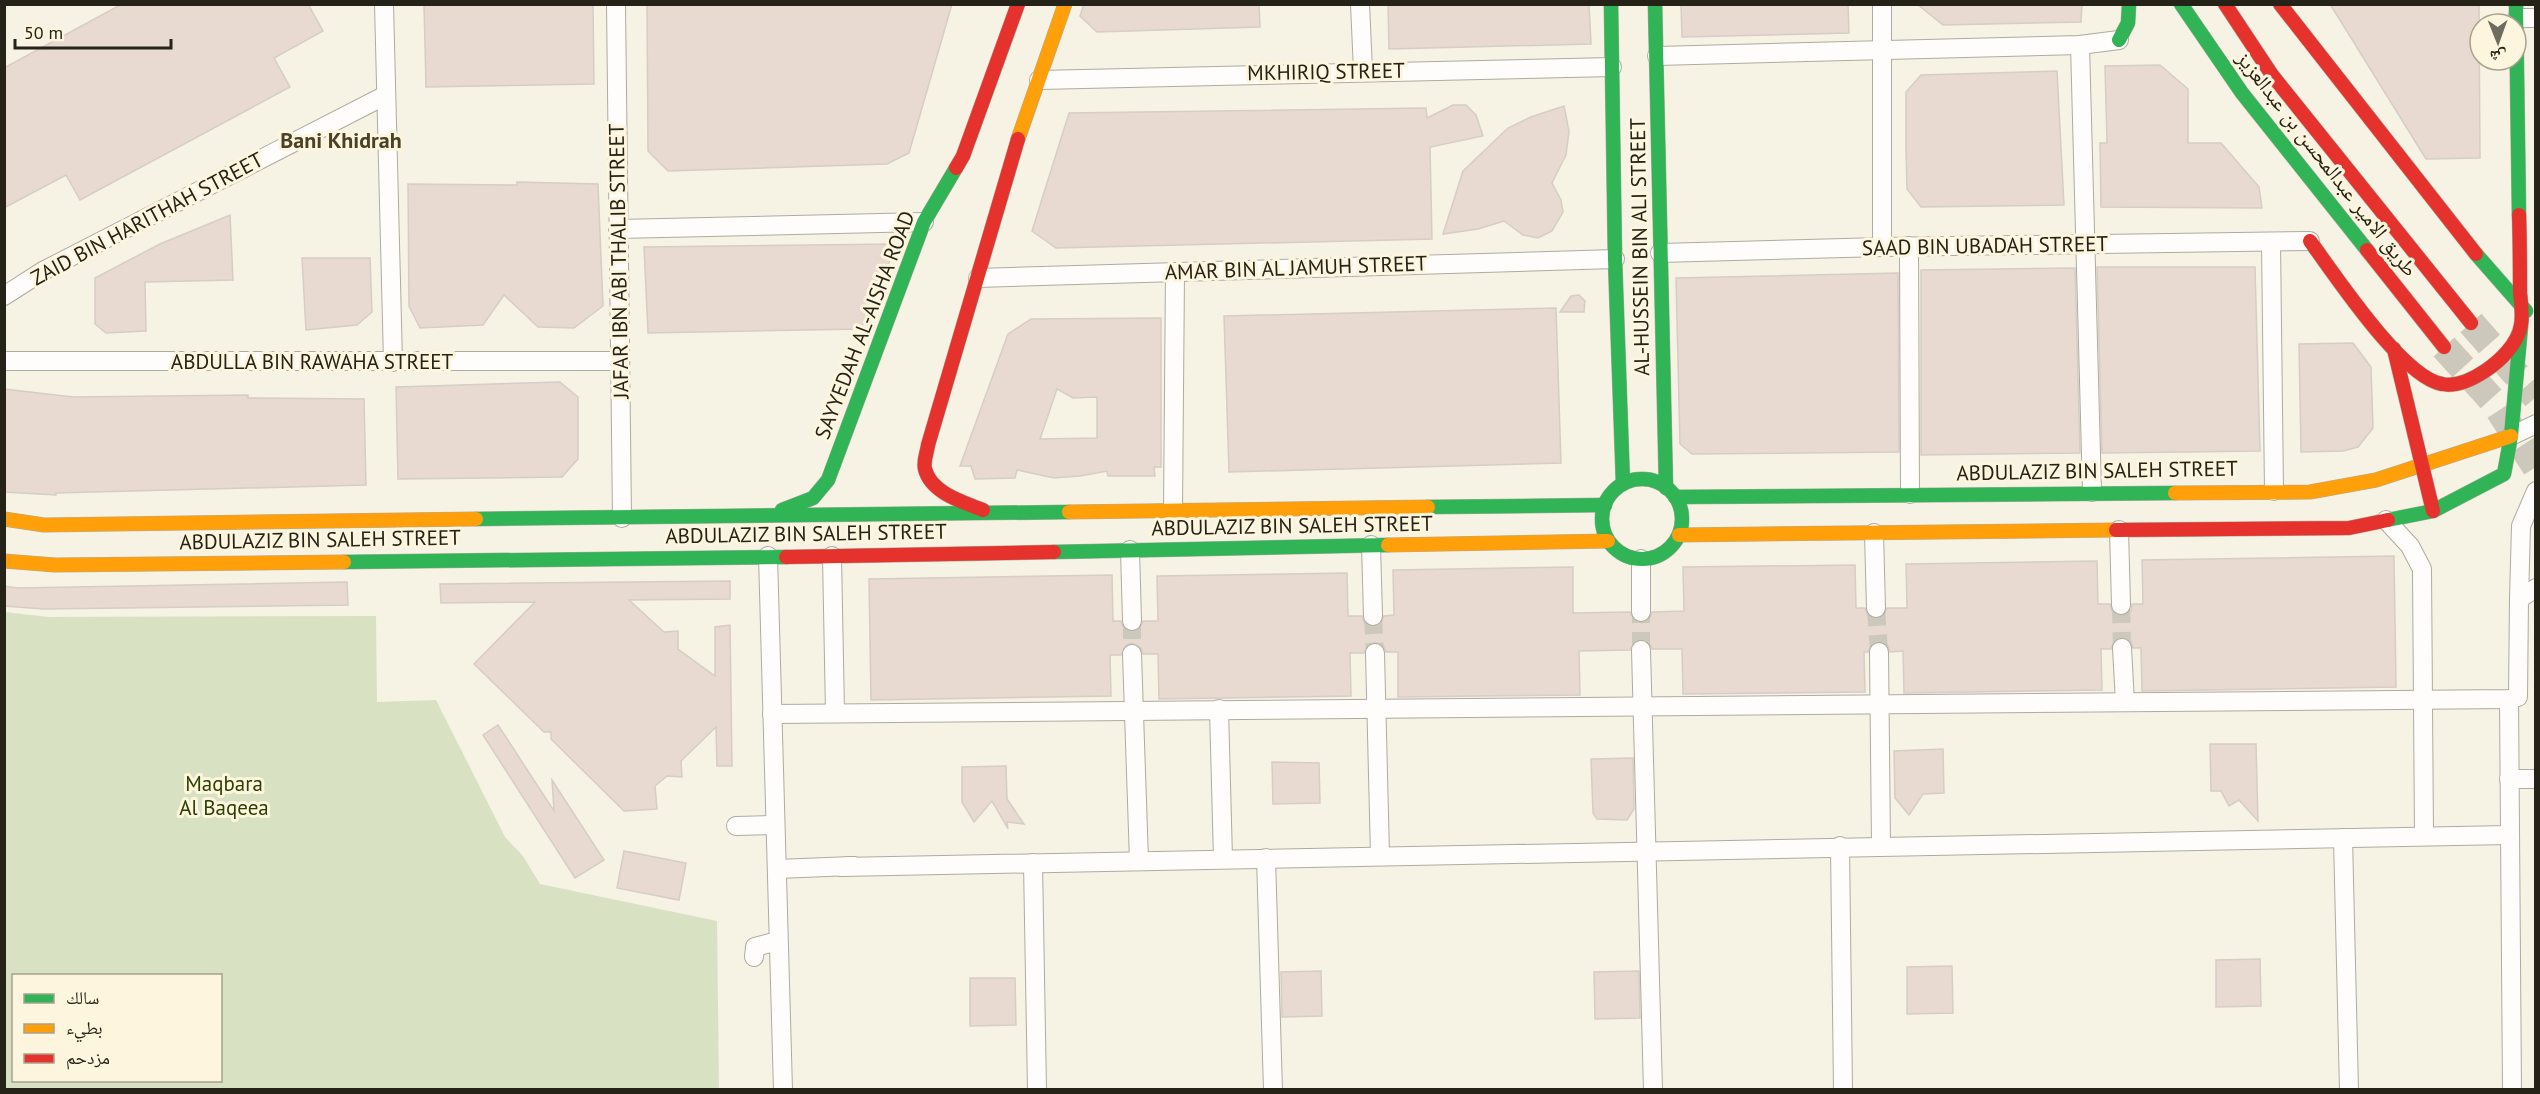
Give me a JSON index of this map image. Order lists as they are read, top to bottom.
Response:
{
  "streets": {
    "main road": [
      "طريق الامير عبدالمحسن بن عبدالعزيز",
      "AL-HUSSEIN BIN ALI STREET",
      "SAYYEDAH AL-AISHA ROAD",
      "ABDULAZIZ BIN SALEH STREET"
    ],
    "street": [
      "MKHIRIQ STREET",
      "ZAID BIN HARITHAH STREET",
      "SAAD BIN UBADAH STREET",
      "JAFAR IBN ABI THALIB STREET",
      "AMAR BIN AL JAMUH STREET",
      "ABDULLA BIN RAWAHA STREET"
    ]
  },
  "crossings": [
    ["MKHIRIQ STREET", "AL-HUSSEIN BIN ALI STREET"],
    ["SAAD BIN UBADAH STREET", "AL-HUSSEIN BIN ALI STREET"],
    ["AL-HUSSEIN BIN ALI STREET", "AMAR BIN AL JAMUH STREET"],
    ["AL-HUSSEIN BIN ALI STREET", "ABDULAZIZ BIN SALEH STREET"],
    ["JAFAR IBN ABI THALIB STREET", "ABDULLA BIN RAWAHA STREET"],
    ["JAFAR IBN ABI THALIB STREET", "ABDULAZIZ BIN SALEH STREET"],
    ["SAYYEDAH AL-AISHA ROAD", "ABDULAZIZ BIN SALEH STREET"]
  ],
  "districts": ["Bani Khidrah"],
  "parks": ["Maqbara Al Baqeea"],
  "legend": ["سالك", "بطيء", "مزدحم"],
  "scale_bar": "50 m",
  "north": "bottom"
}
